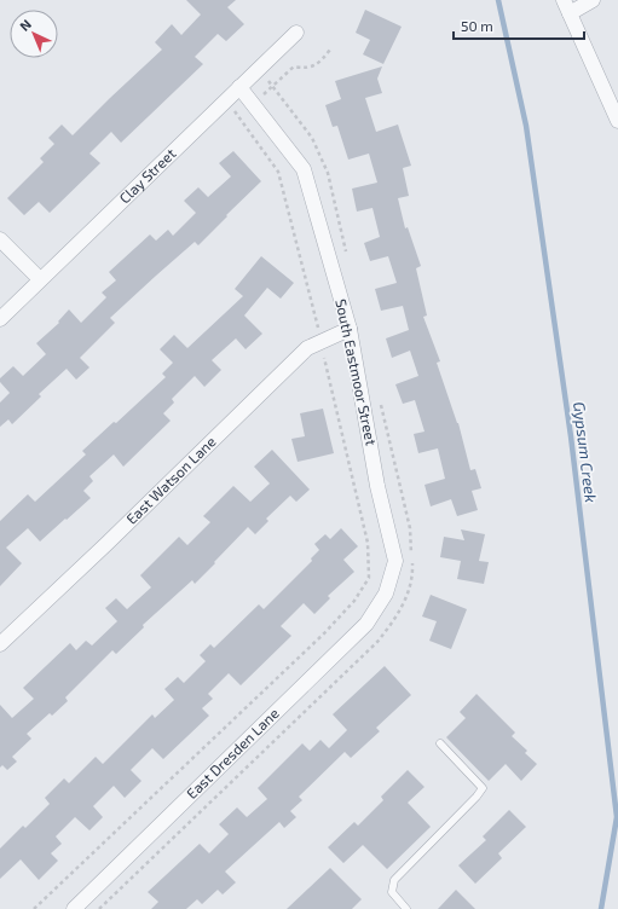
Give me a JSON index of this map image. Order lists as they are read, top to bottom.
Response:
{
  "streets": {
    "street": [
      "Clay Street",
      "South Eastmoor Street",
      "East Watson Lane",
      "East Dresden Lane"
    ]
  },
  "crossings": [
    ["Clay Street", "South Eastmoor Street"],
    ["South Eastmoor Street", "East Watson Lane"],
    ["South Eastmoor Street", "East Dresden Lane"]
  ],
  "water": ["Gypsum Creek"],
  "scale_bar": "50 m",
  "north": "top left"
}
